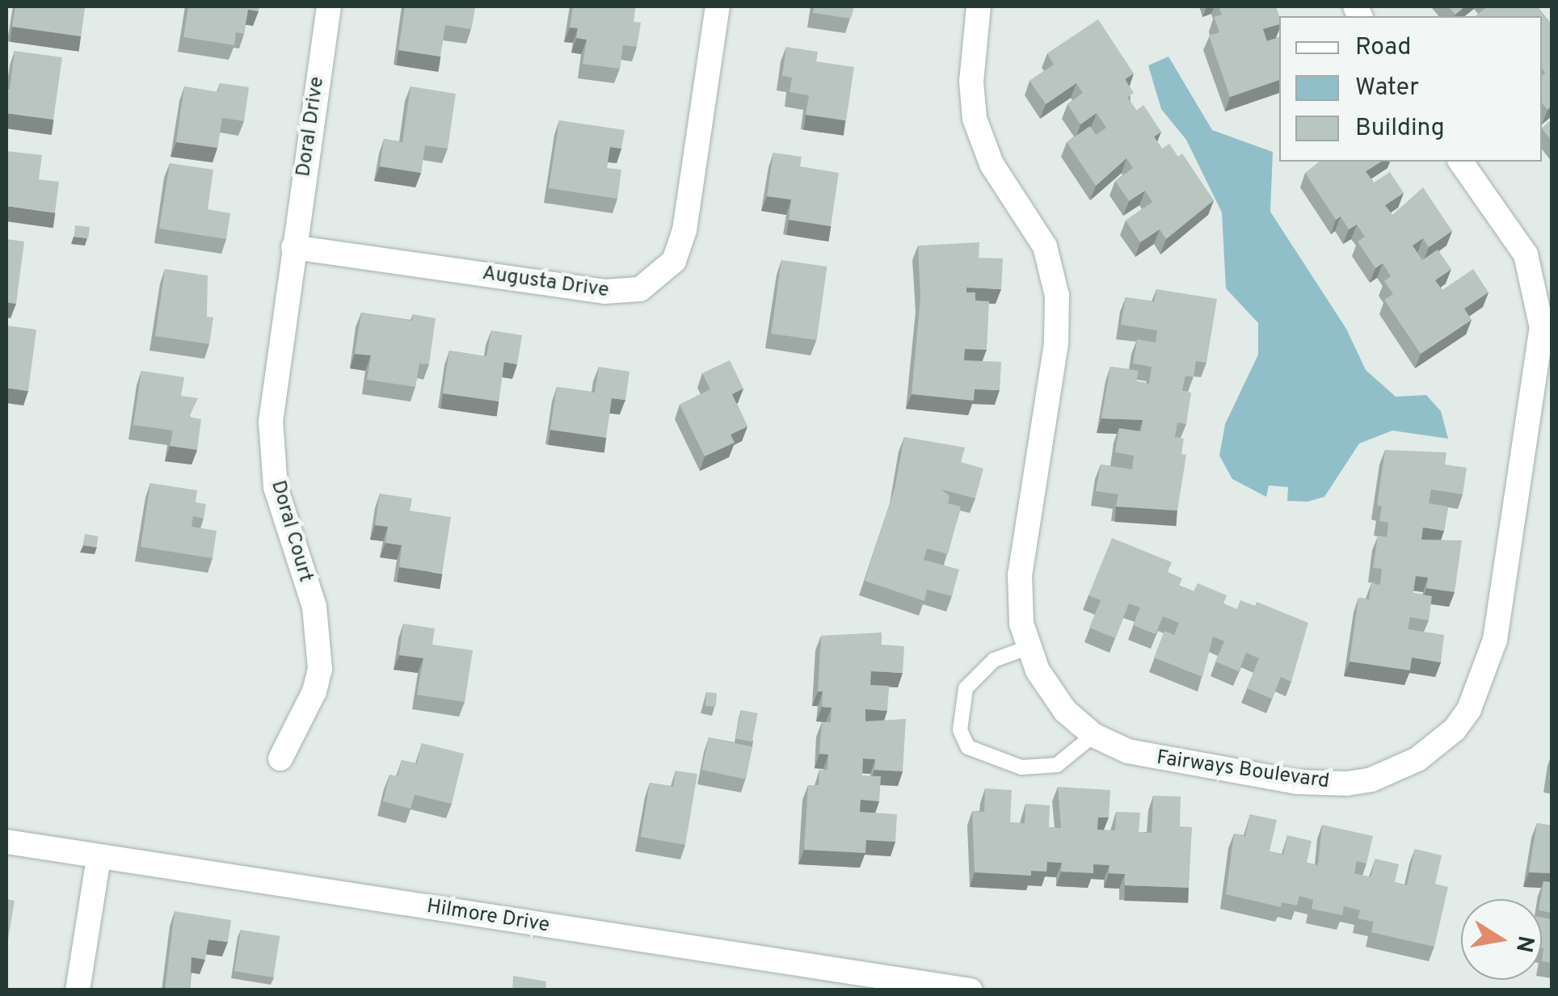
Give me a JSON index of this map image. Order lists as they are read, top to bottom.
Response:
{
  "streets": {
    "street": [
      "Doral Drive",
      "Augusta Drive",
      "Doral Court",
      "Fairways Boulevard",
      "Hilmore Drive"
    ]
  },
  "crossings": [
    ["Doral Drive", "Augusta Drive"],
    ["Doral Drive", "Doral Court"],
    ["Augusta Drive", "Doral Court"]
  ],
  "legend": ["Road", "Water", "Building"],
  "north": "right"
}
